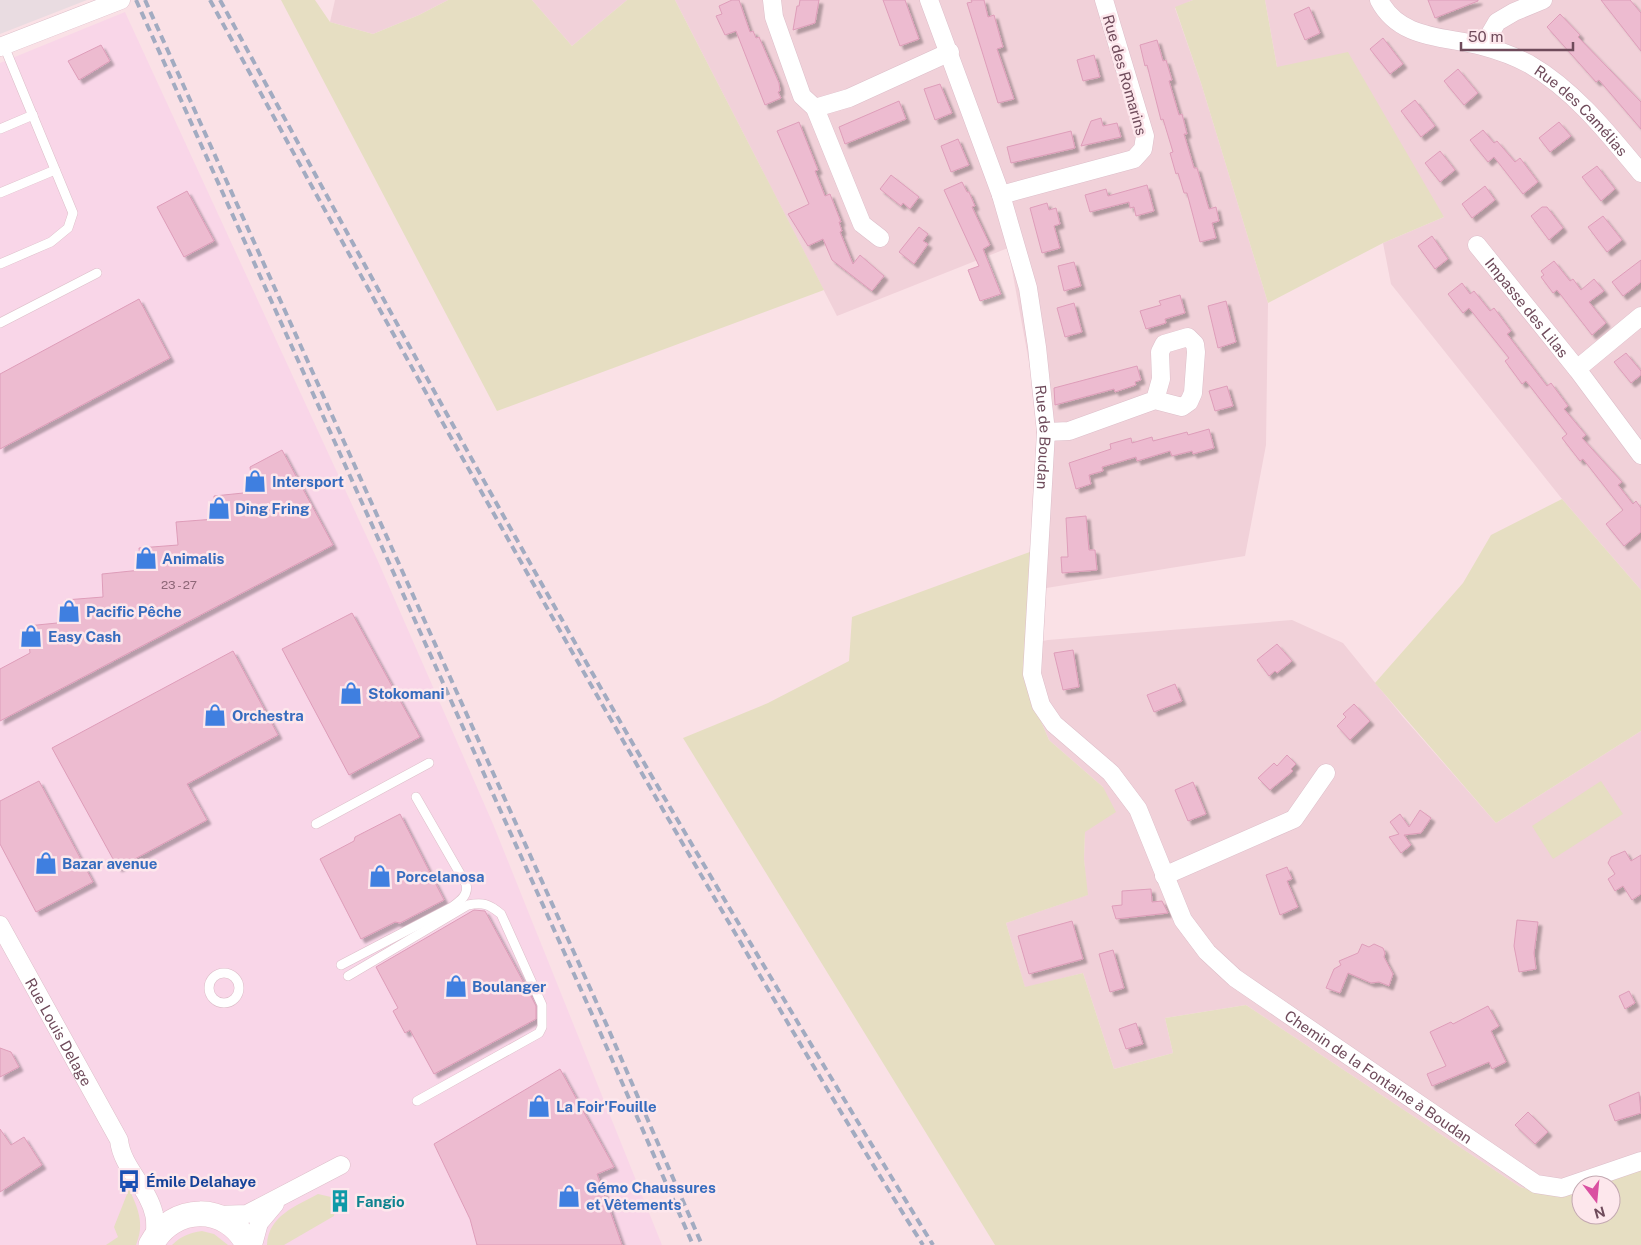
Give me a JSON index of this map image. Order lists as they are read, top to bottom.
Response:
{
  "streets": {
    "street": [
      "Rue des Romarins",
      "Rue des Camélias",
      "Impasse des Lilas",
      "Rue de Boudan",
      "Rue Louis Delage",
      "Chemin de la Fontaine à Boudan"
    ]
  },
  "crossings": [
    ["Rue des Romarins", "Rue de Boudan"],
    ["Rue de Boudan", "Chemin de la Fontaine à Boudan"]
  ],
  "places": {
    "shop": [
      "Intersport",
      "Ding Fring",
      "Animalis",
      "Pacific Pêche",
      "Easy Cash",
      "Stokomani",
      "Orchestra",
      "Bazar avenue",
      "Porcelanosa",
      "Boulanger",
      "La Foir'Fouille",
      "Gémo Chaussures et Vêtements"
    ],
    "bus stop": ["Émile Delahaye"],
    "building": ["Fangio"]
  },
  "house_numbers": ["23 - 27"],
  "scale_bar": "50 m",
  "north": "bottom"
}
